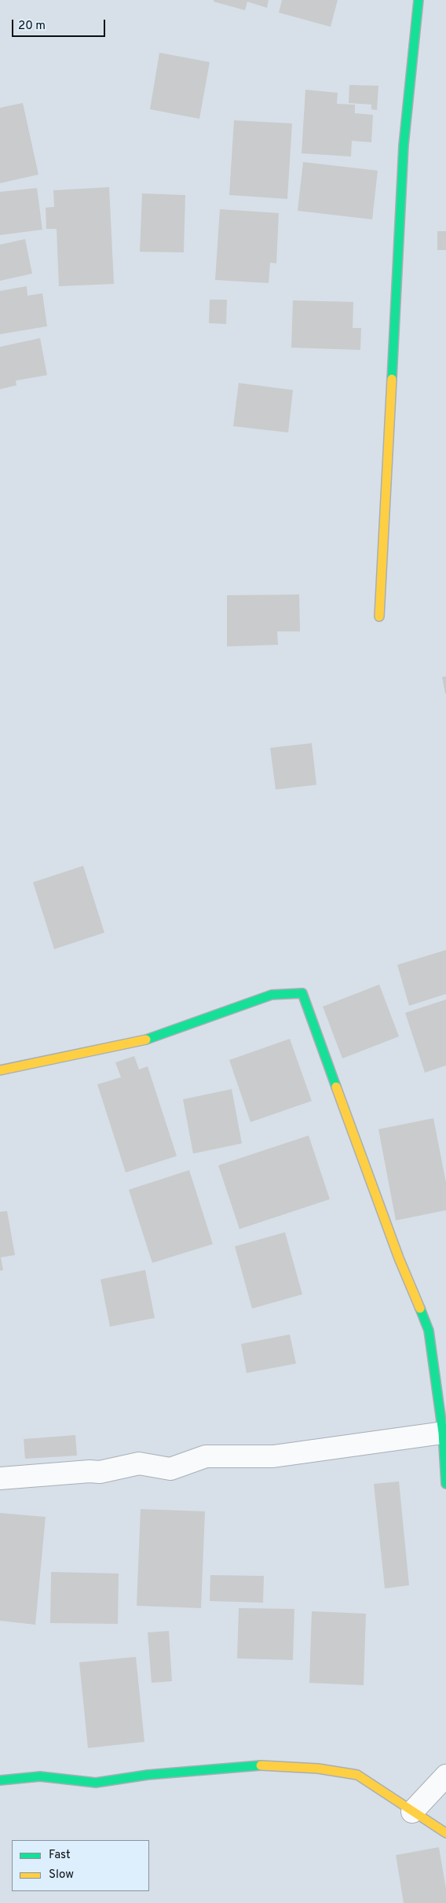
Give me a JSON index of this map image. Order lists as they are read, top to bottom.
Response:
{
  "legend": ["Fast", "Slow"],
  "scale_bar": "20 m"
}
